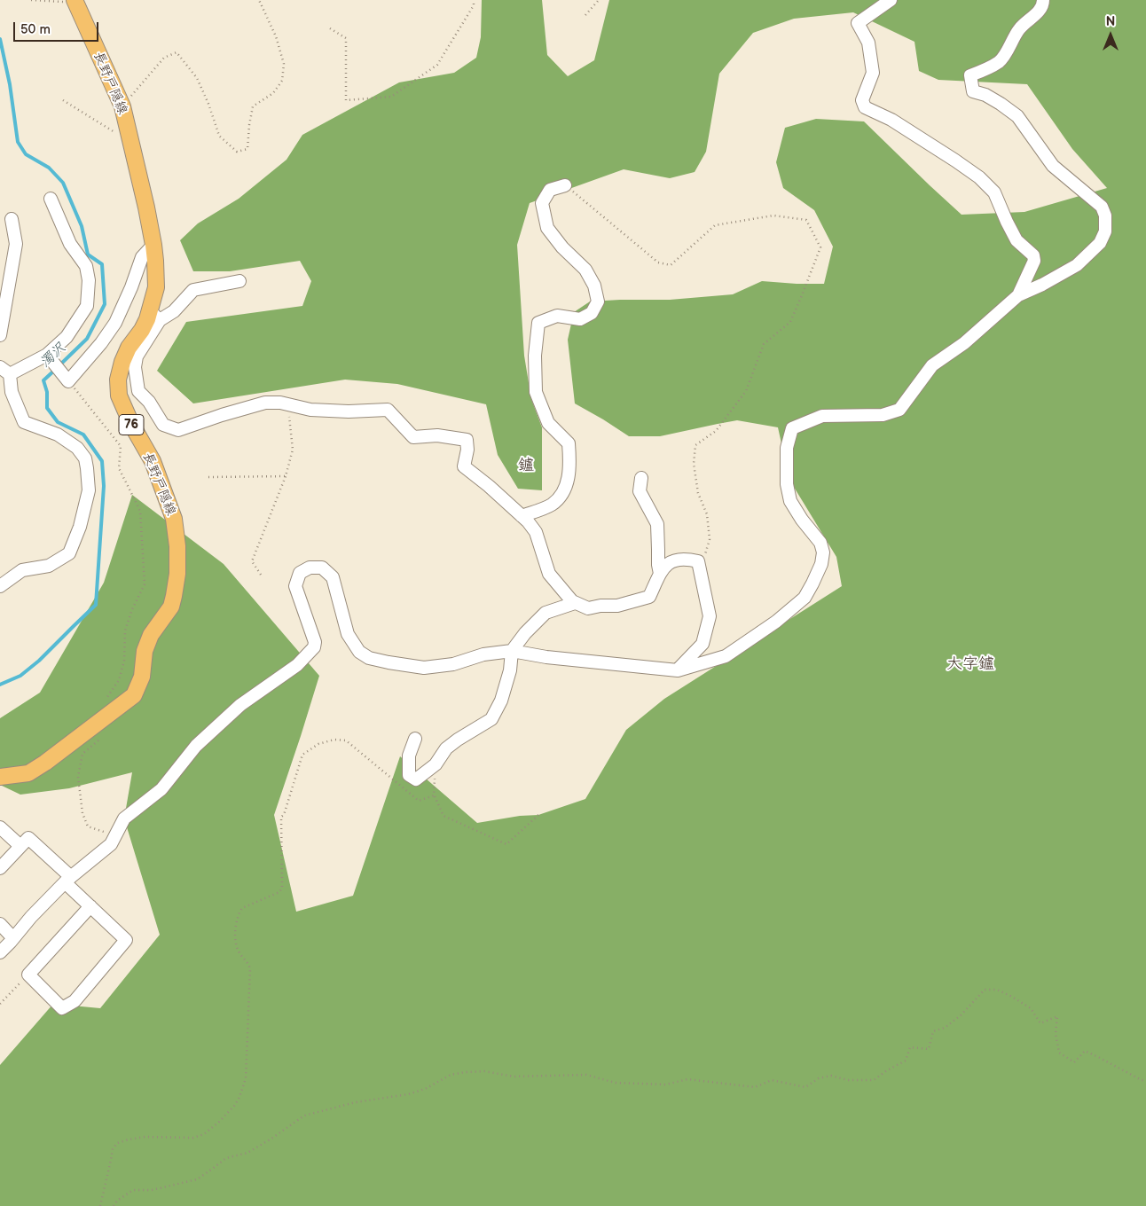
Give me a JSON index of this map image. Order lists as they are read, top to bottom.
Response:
{
  "streets": {
    "main road": ["長野戸隠線", "76"]
  },
  "districts": ["鑪", "大字鑪"],
  "water": ["濁沢"],
  "scale_bar": "50 m",
  "north": "top"
}
